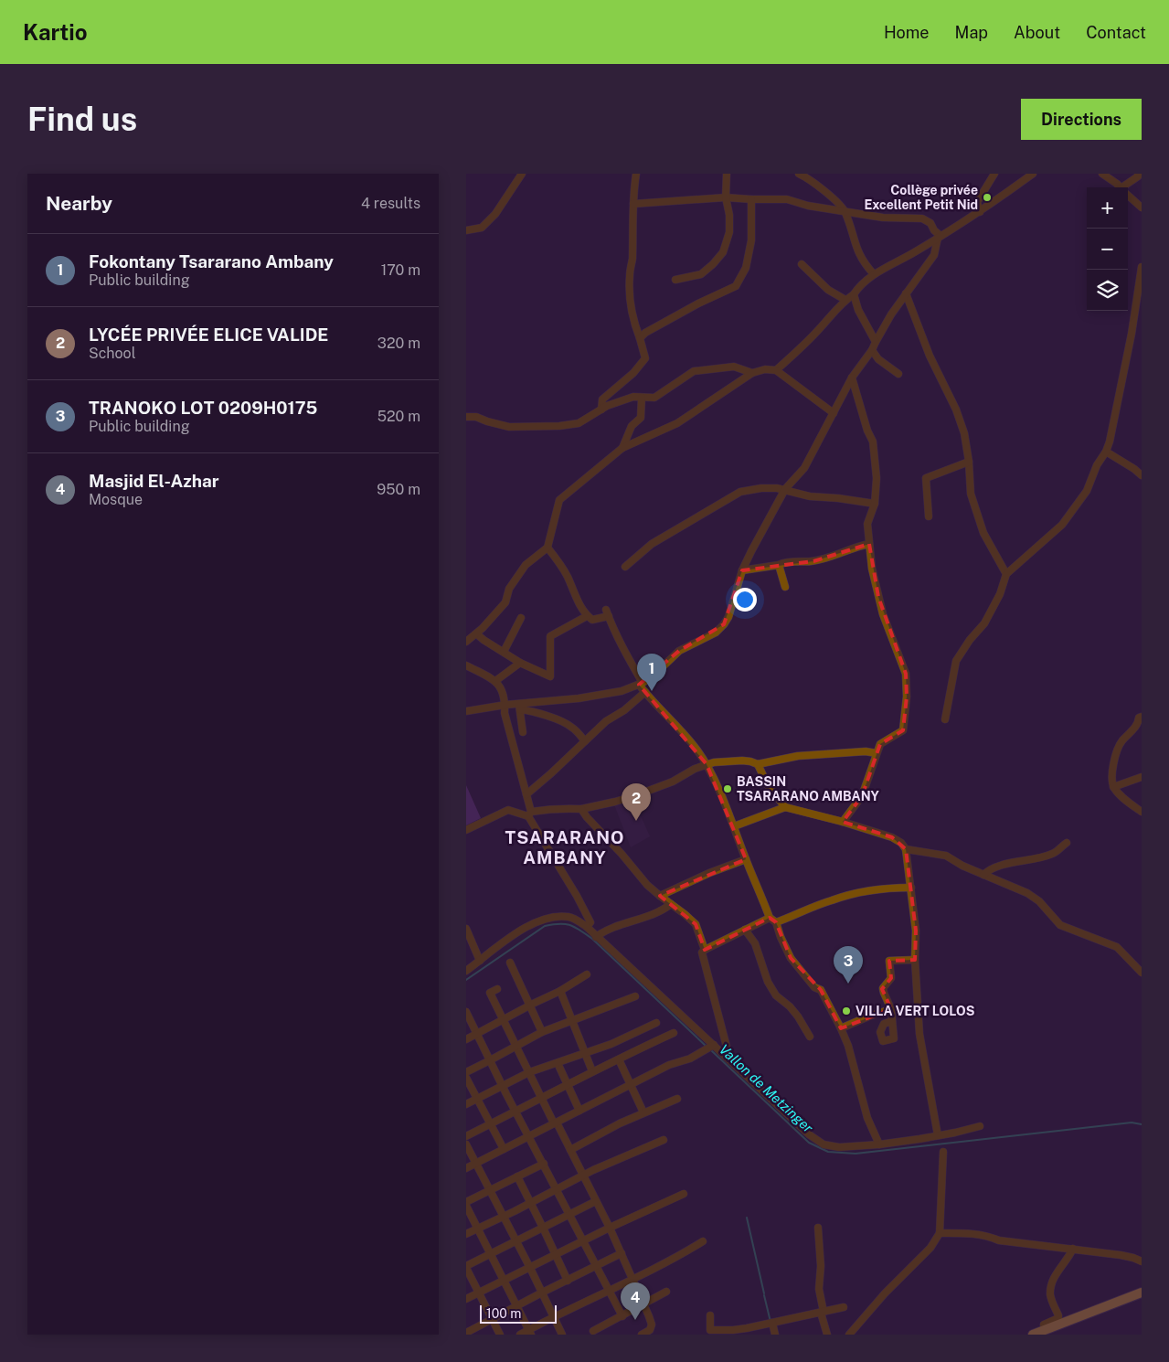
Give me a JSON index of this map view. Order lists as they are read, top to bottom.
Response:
{
  "districts": ["TSARARANO AMBANY"],
  "water": ["Vallon de Metzinger"],
  "places": ["Collège privée Excellent Petit Nid", "BASSIN TSARARANO AMBANY", "VILLA VERT LOLOS"],
  "scale_bar": "100 m",
  "page": {
    "header": "Kartio",
    "nav": [
      "Home",
      "Map",
      "About",
      "Contact"
    ],
    "buttons": "Directions",
    "title": "Find us",
    "heading": ["Nearby", "4 results"],
    "map_buttons": ["+", "−"],
    "list": [
      {
        "mark": "1",
        "name": "Fokontany Tsararano Ambany",
        "note": "Public building",
        "value": "170 m"
      },
      {
        "mark": "2",
        "name": "LYCÉE PRIVÉE ELICE VALIDE",
        "note": "School",
        "value": "320 m"
      },
      {
        "mark": "3",
        "name": "TRANOKO LOT 0209H0175",
        "note": "Public building",
        "value": "520 m"
      },
      {
        "mark": "4",
        "name": "Masjid El-Azhar",
        "note": "Mosque",
        "value": "950 m"
      }
    ],
    "pins": [
      "1",
      "2",
      "3",
      "4"
    ],
    "scale": "100 m"
  }
}
